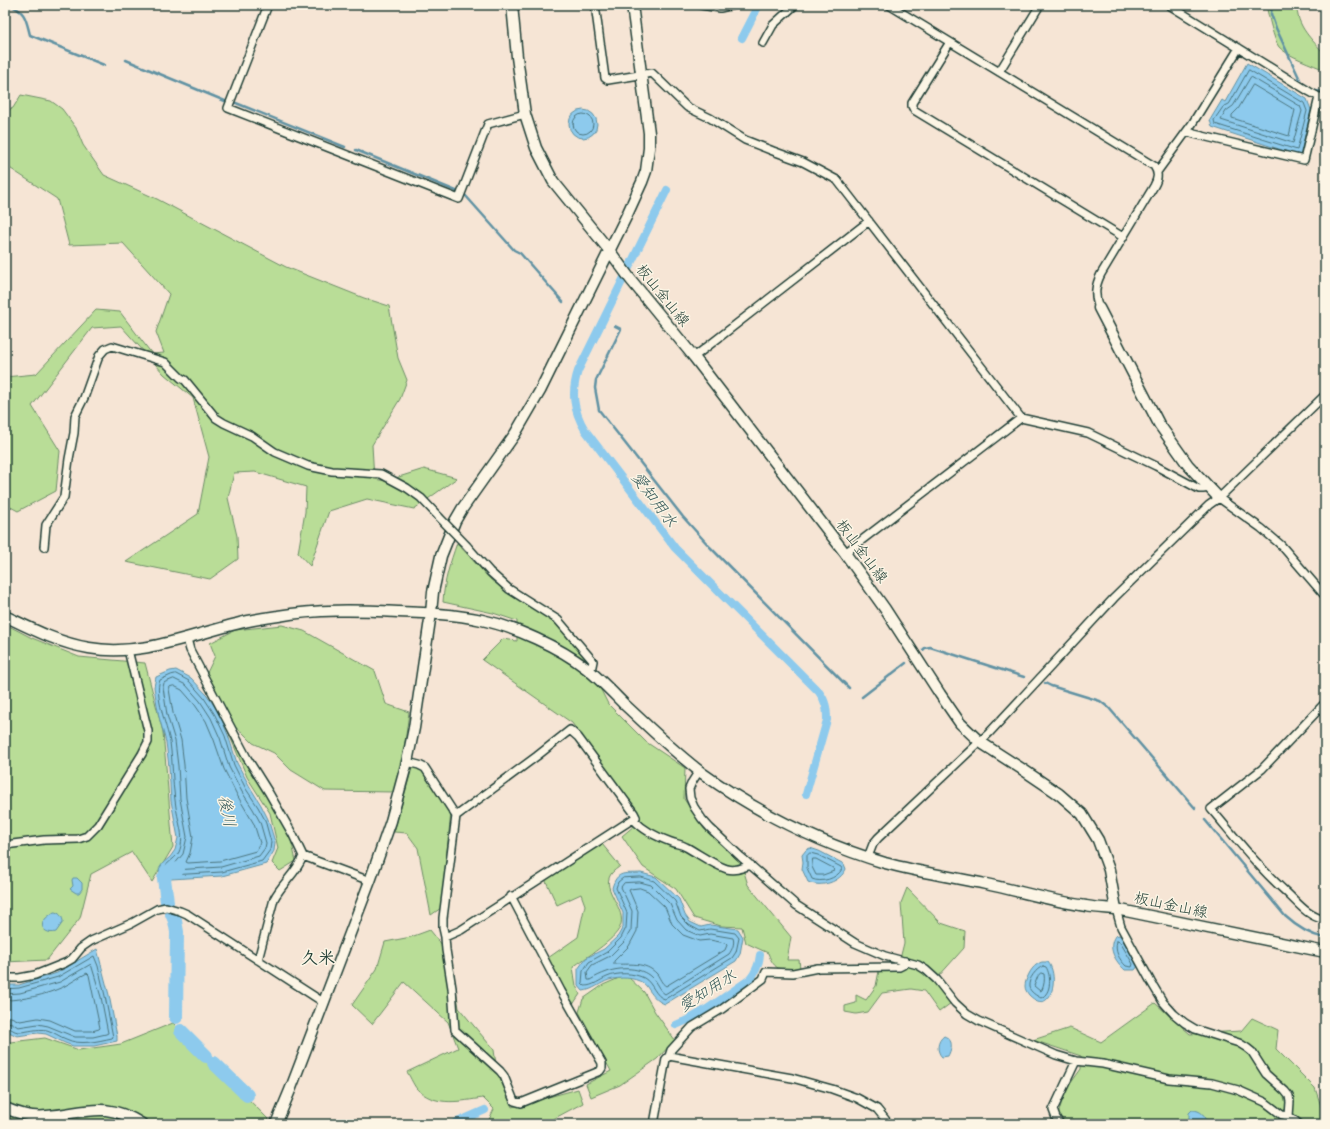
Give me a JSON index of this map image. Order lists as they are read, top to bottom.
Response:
{
  "streets": {
    "street": ["板山金山線"]
  },
  "districts": ["久米"],
  "water": ["愛知用水", "後川"]
}
